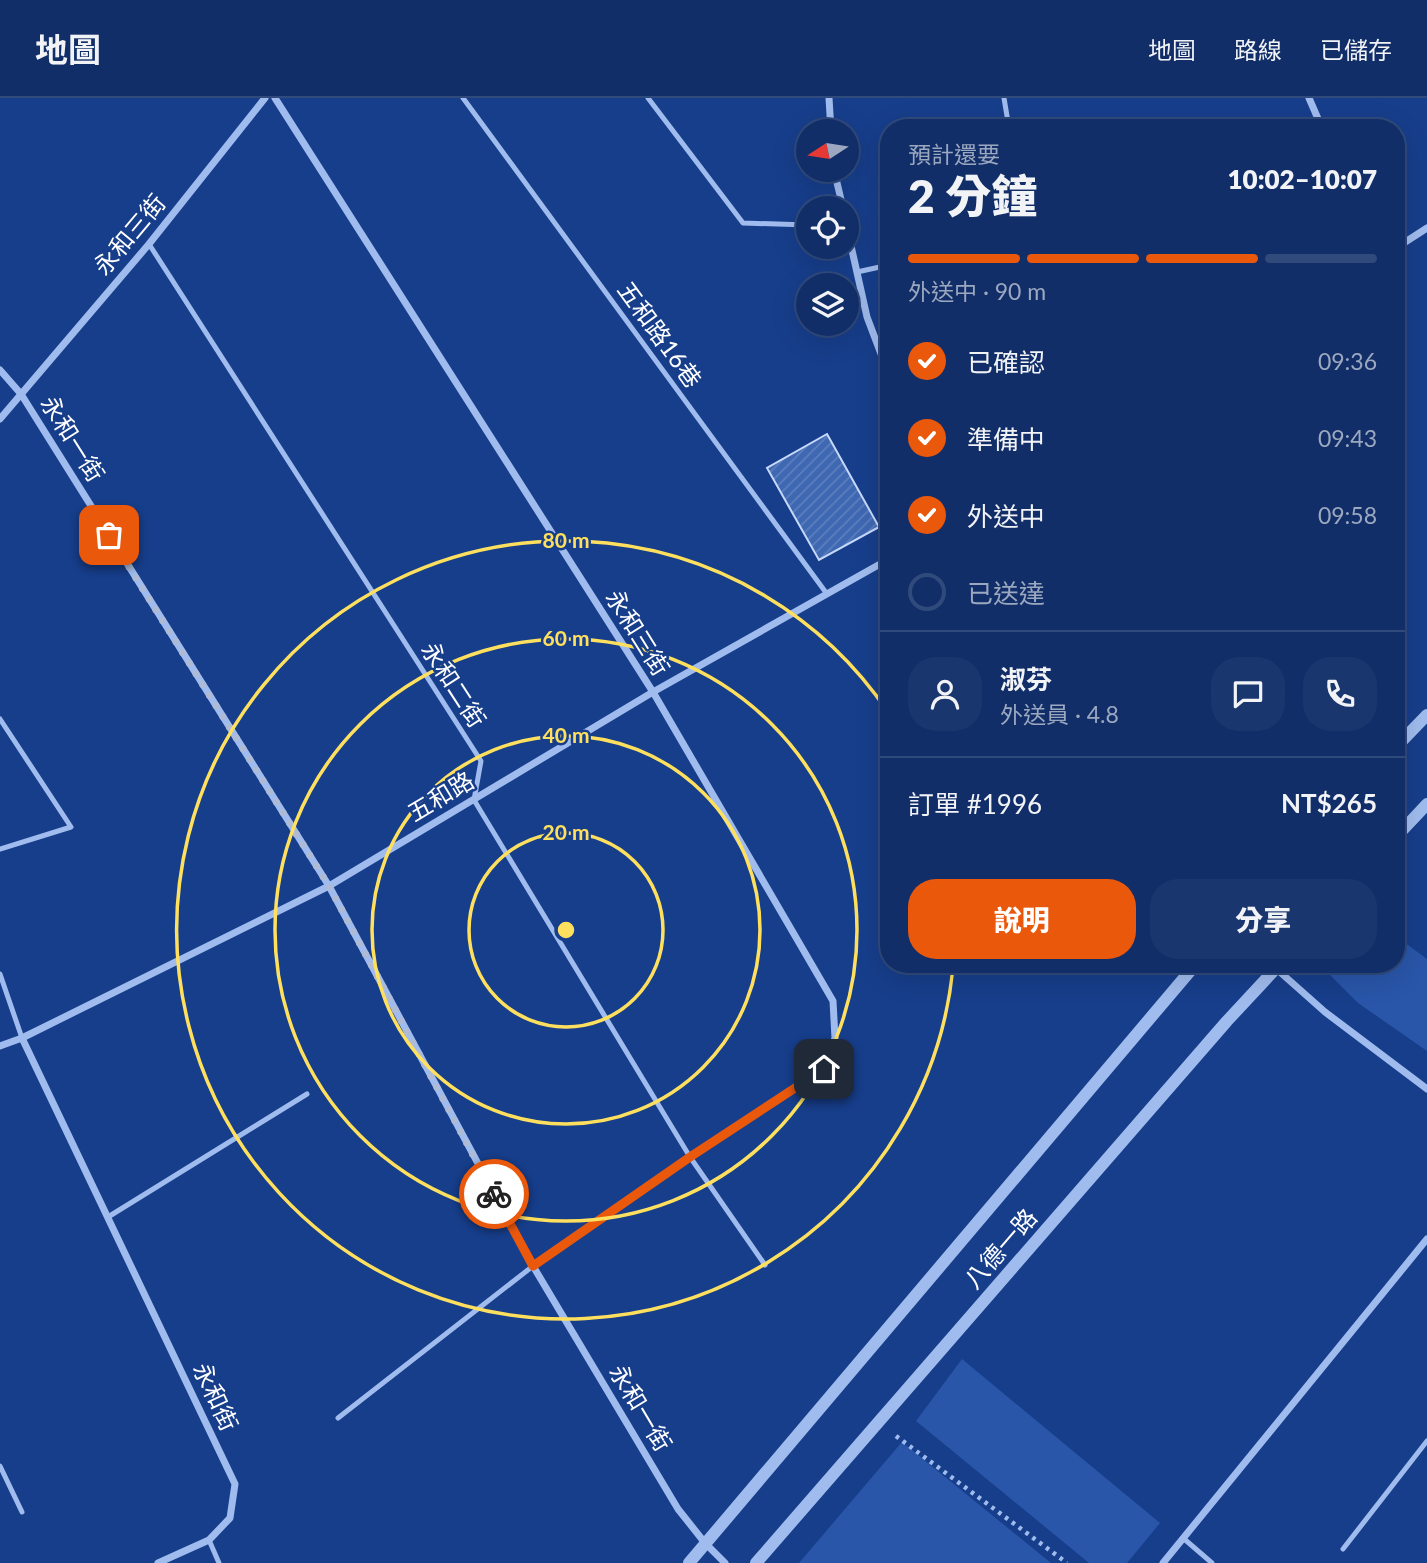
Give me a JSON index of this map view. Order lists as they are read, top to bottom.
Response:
{
  "streets": {
    "street": [
      "永和三街",
      "永和一街",
      "五和路",
      "八德一路",
      "永和街"
    ],
    "lane": ["五和路16巷", "永和二街"]
  },
  "crossings": [
    ["永和三街", "永和一街"],
    ["永和三街", "永和二街"],
    ["永和三街", "五和路"],
    ["五和路16巷", "五和路"],
    ["永和一街", "五和路"],
    ["永和一街", "八德一路"],
    ["永和二街", "五和路"],
    ["五和路", "永和街"]
  ],
  "north": "left",
  "page": {
    "header": "地圖",
    "nav": ["地圖", "路線", "已儲存"],
    "heading": ["2 分鐘", "預計還要", "10:02–10:07"],
    "panel": [
      "淑芬",
      "外送員 · 4.8",
      "訂單 #1996",
      "NT$265"
    ],
    "bar": "外送中 · 90 m",
    "list": [
      ["已確認", "09:36"],
      ["準備中", "09:43"],
      ["外送中", "09:58"],
      "已送達"
    ],
    "buttons": ["說明", "分享"]
  },
  "rings": [
    "80 m",
    "60 m",
    "40 m",
    "20 m"
  ]
}
